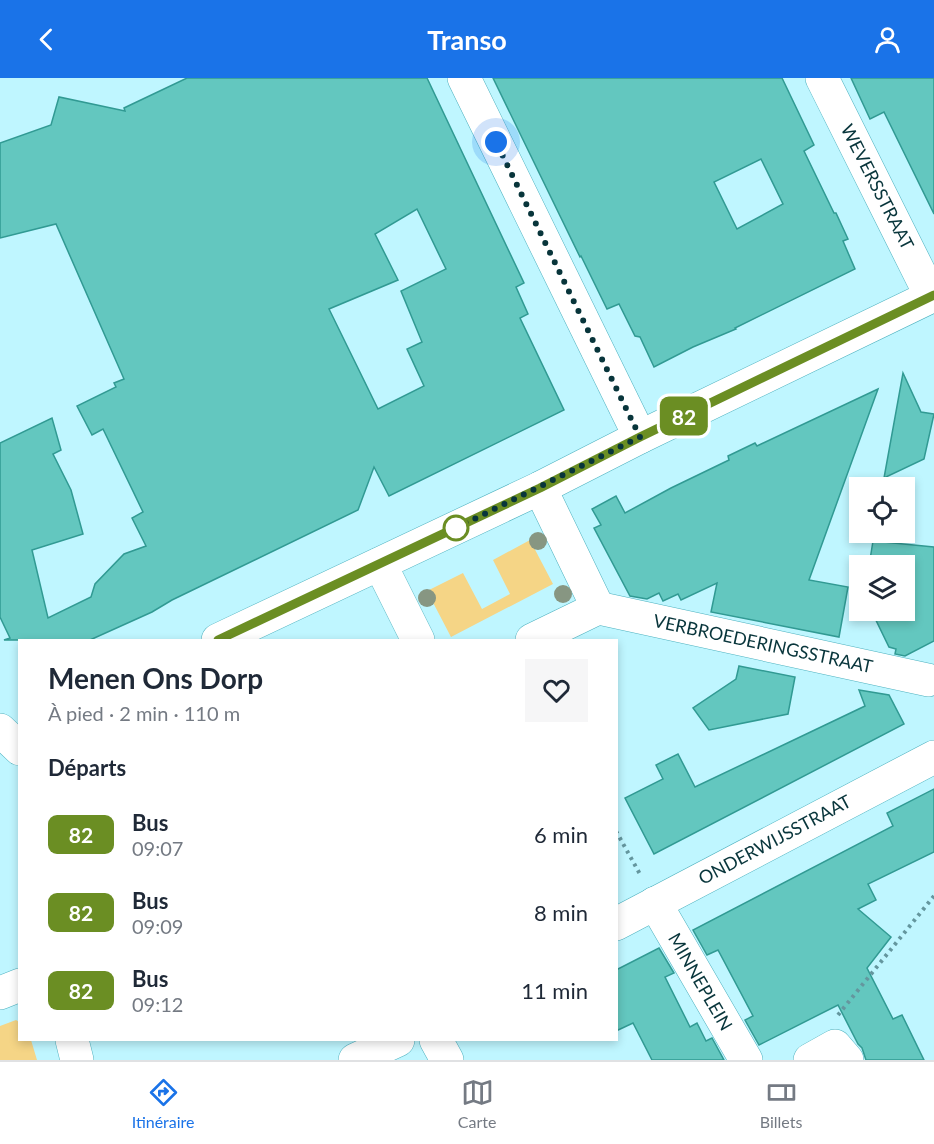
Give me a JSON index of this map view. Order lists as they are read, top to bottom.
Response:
{
  "streets": {
    "street": [
      "WEVERSSTRAAT",
      "VERBROEDERINGSSTRAAT",
      "ONDERWIJSSTRAAT",
      "MINNEPLEIN"
    ]
  },
  "crossings": [
    ["ONDERWIJSSTRAAT", "MINNEPLEIN"]
  ],
  "lines": ["bus line 82"],
  "page": {
    "header": "Transo",
    "on_map": "82",
    "heading": [
      ["Menen Ons Dorp", "À pied · 2 min · 110 m"],
      "Départs"
    ],
    "list": [
      {
        "mark": "82",
        "name": "Bus",
        "note": "09:07",
        "value": "6 min"
      },
      {
        "mark": "82",
        "name": "Bus",
        "note": "09:09",
        "value": "8 min"
      },
      {
        "mark": "82",
        "name": "Bus",
        "note": "09:12",
        "value": "11 min"
      }
    ],
    "tabs": ["Itinéraire", "Carte", "Billets"]
  }
}
